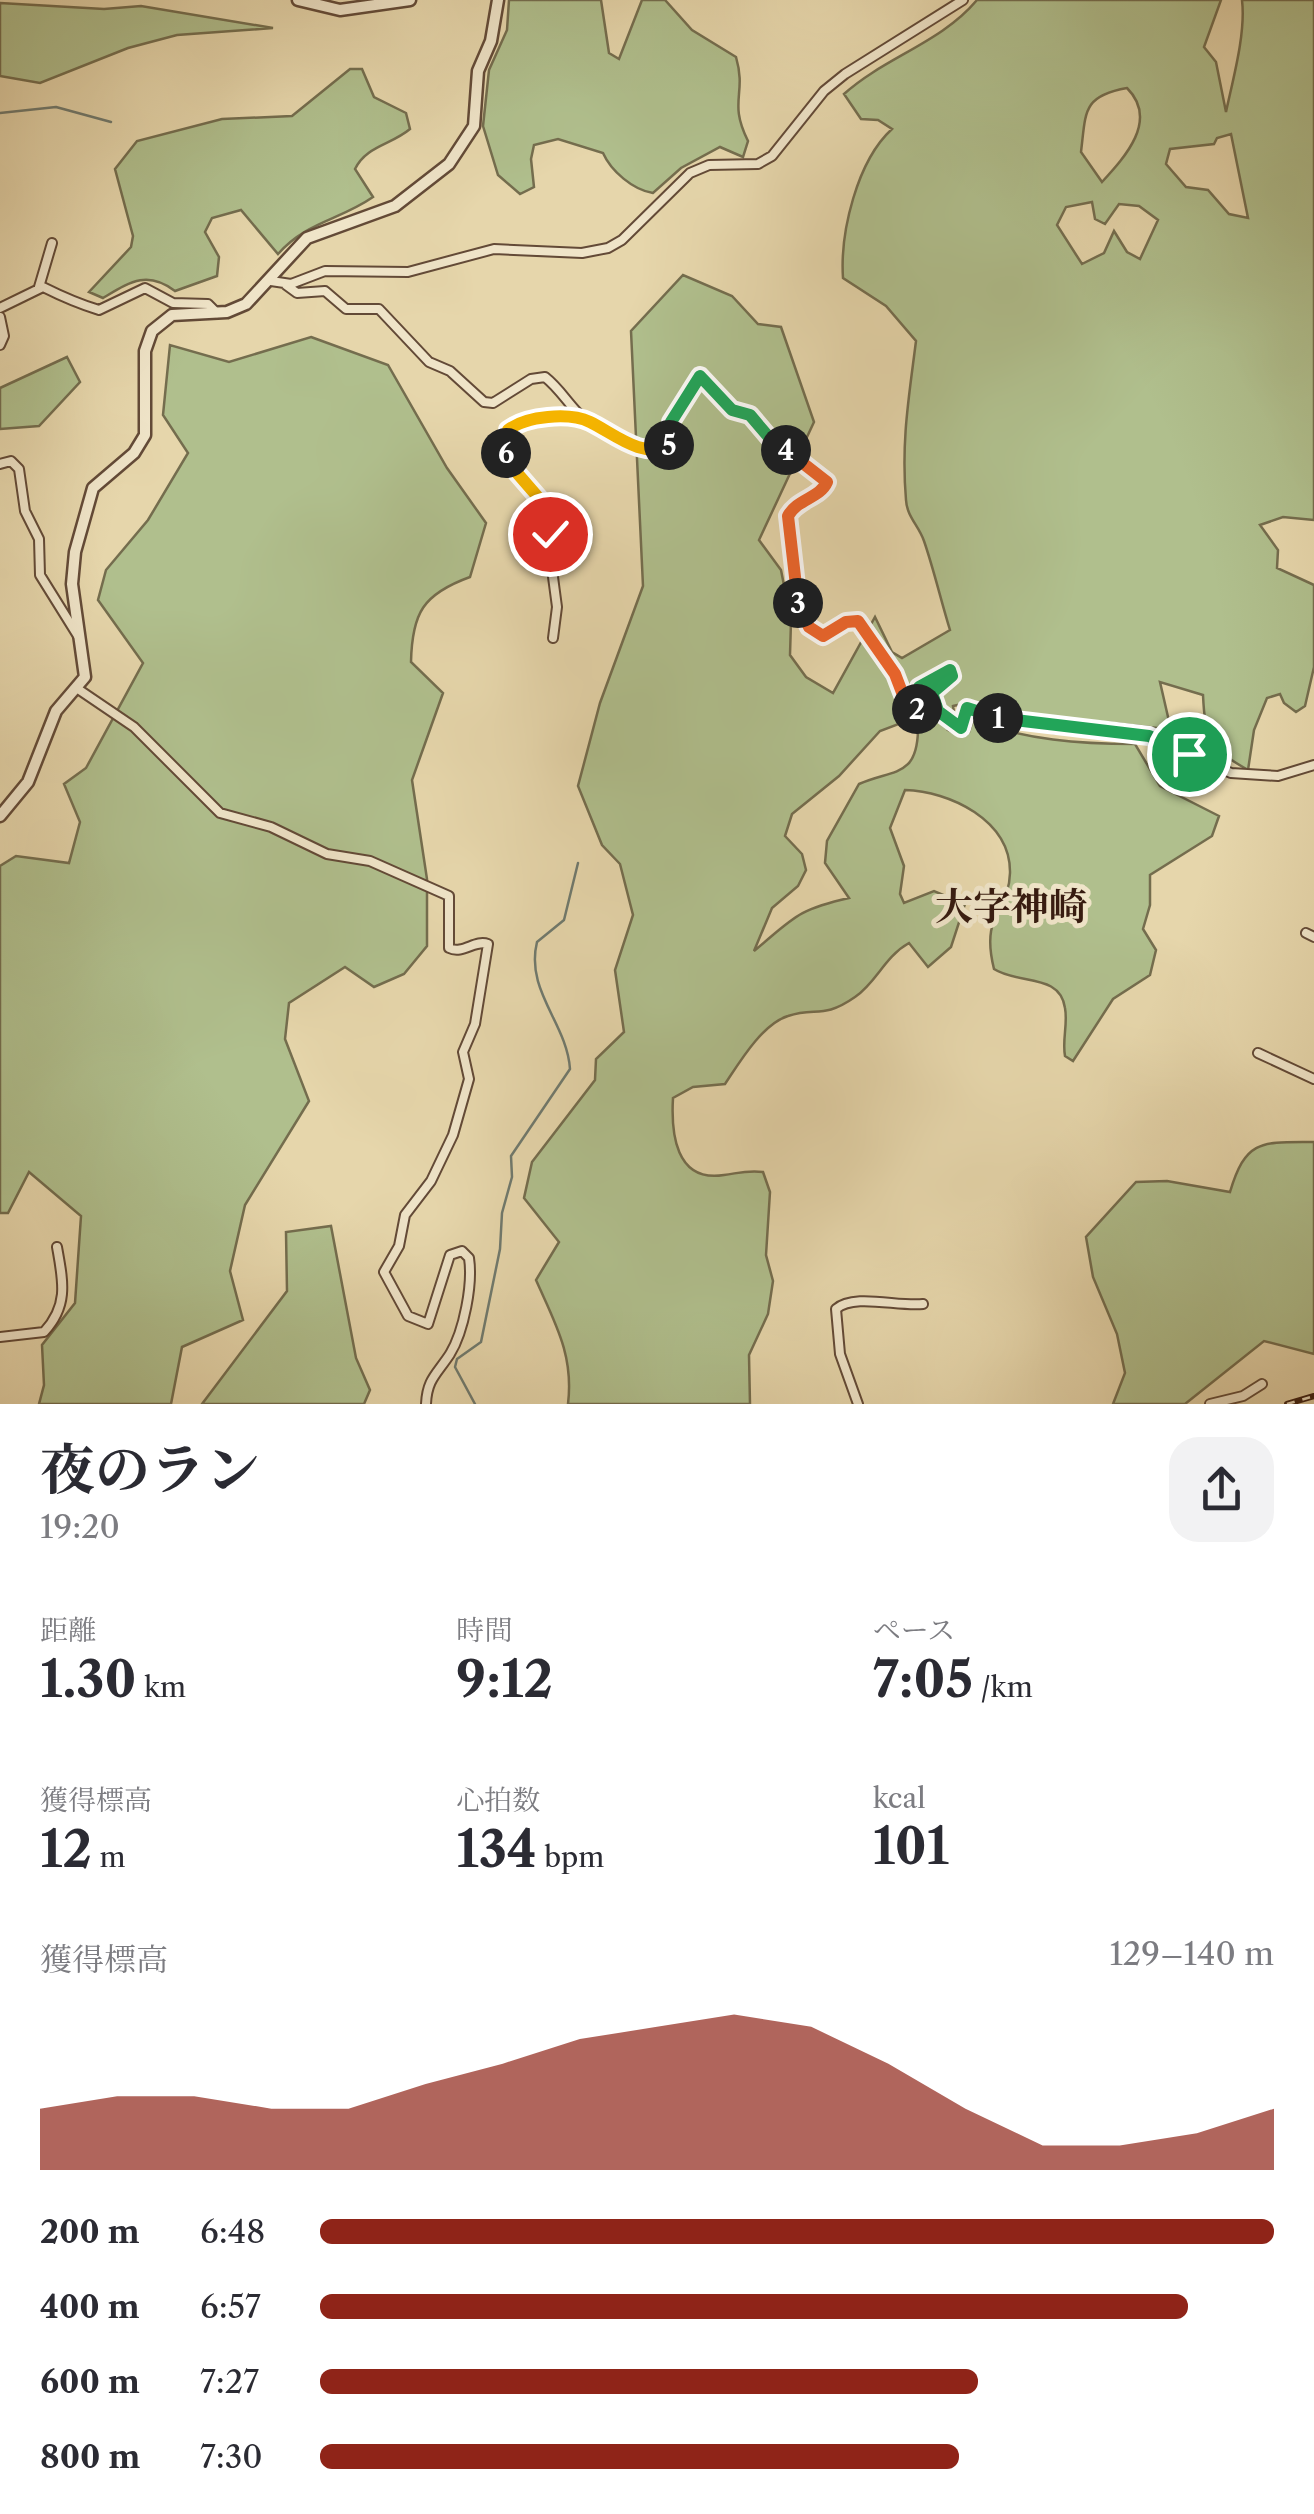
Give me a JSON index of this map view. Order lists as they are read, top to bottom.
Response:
{
  "districts": ["大字神崎"],
  "page": {
    "pins": [
      "5",
      "4",
      "6",
      "3",
      "2",
      "1"
    ],
    "heading": ["夜のラン", "19:20"],
    "stats": [
      ["距離", "1.30 km"],
      ["時間", "9:12"],
      ["ペース", "7:05 /km"],
      ["獲得標高", "12 m"],
      ["心拍数", "134 bpm"],
      ["kcal", "101"]
    ],
    "chart": ["獲得標高", "129–140 m"],
    "list": [
      {
        "name": "200 m",
        "note": "6:48"
      },
      {
        "name": "400 m",
        "note": "6:57"
      },
      {
        "name": "600 m",
        "note": "7:27"
      },
      {
        "name": "800 m",
        "note": "7:30"
      }
    ]
  }
}
